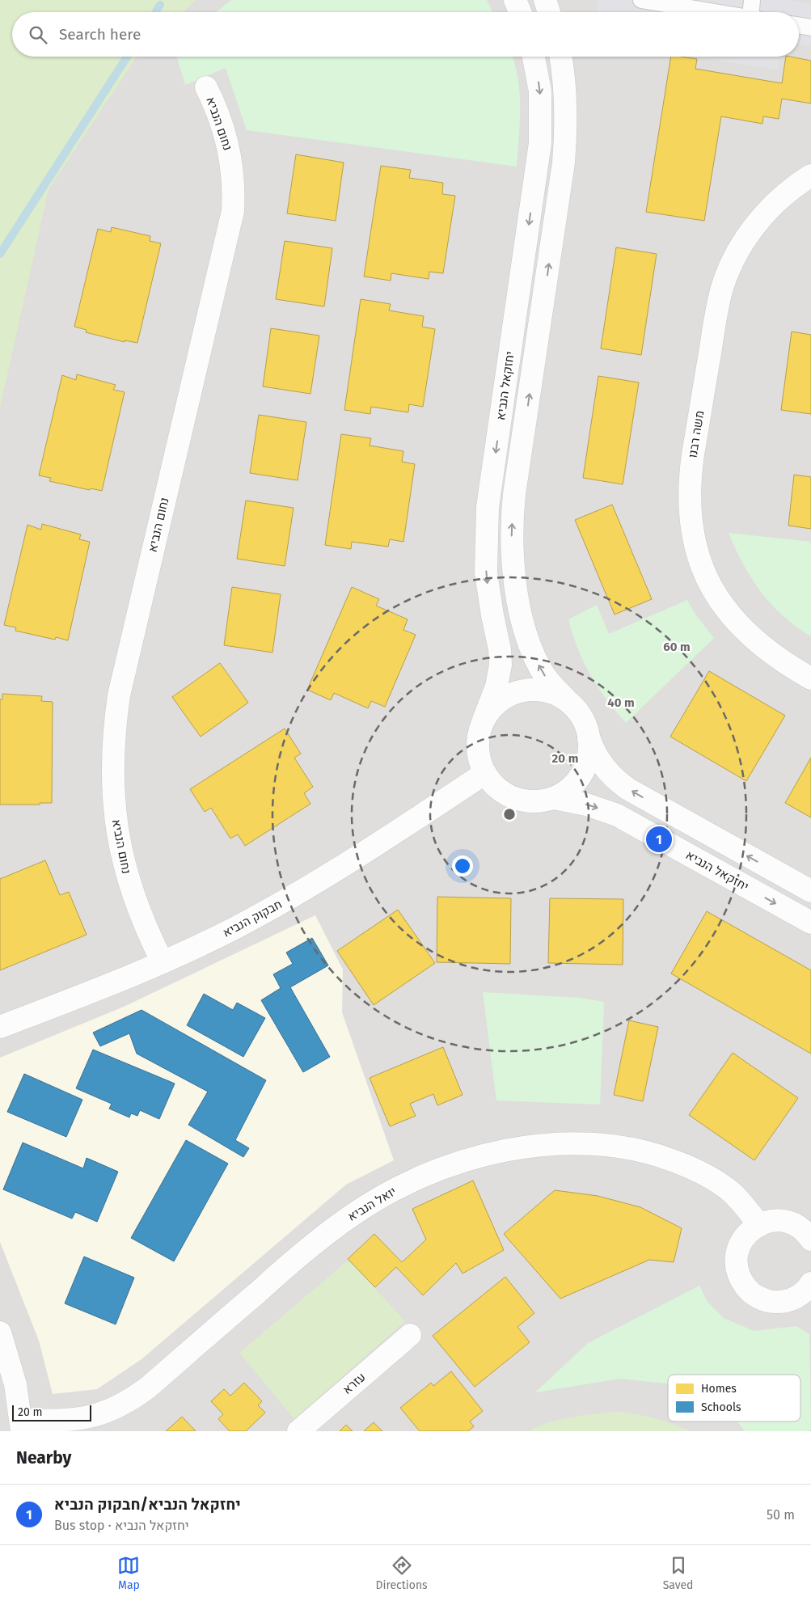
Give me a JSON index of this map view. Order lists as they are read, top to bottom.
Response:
{
  "streets": {
    "street": [
      "נחום הנביא",
      "יחזקאל הנביא",
      "משה רבנו",
      "חבקוק הנביא",
      "יואל הנביא",
      "עזרא"
    ]
  },
  "crossings": [
    ["נחום הנביא", "חבקוק הנביא"],
    ["יחזקאל הנביא", "חבקוק הנביא"]
  ],
  "legend": ["Homes", "Schools"],
  "scale_bar": "20 m",
  "page": {
    "search": "Search here",
    "pins": "1",
    "scale": "20 m",
    "heading": "Nearby",
    "list": [
      {
        "mark": "1",
        "name": "יחזקאל הנביא/חבקוק הנביא",
        "note": "Bus stop · יחזקאל הנביא",
        "value": "50 m"
      }
    ],
    "nav": ["Map", "Directions", "Saved"]
  },
  "rings": ["60 m", "40 m", "20 m"]
}
